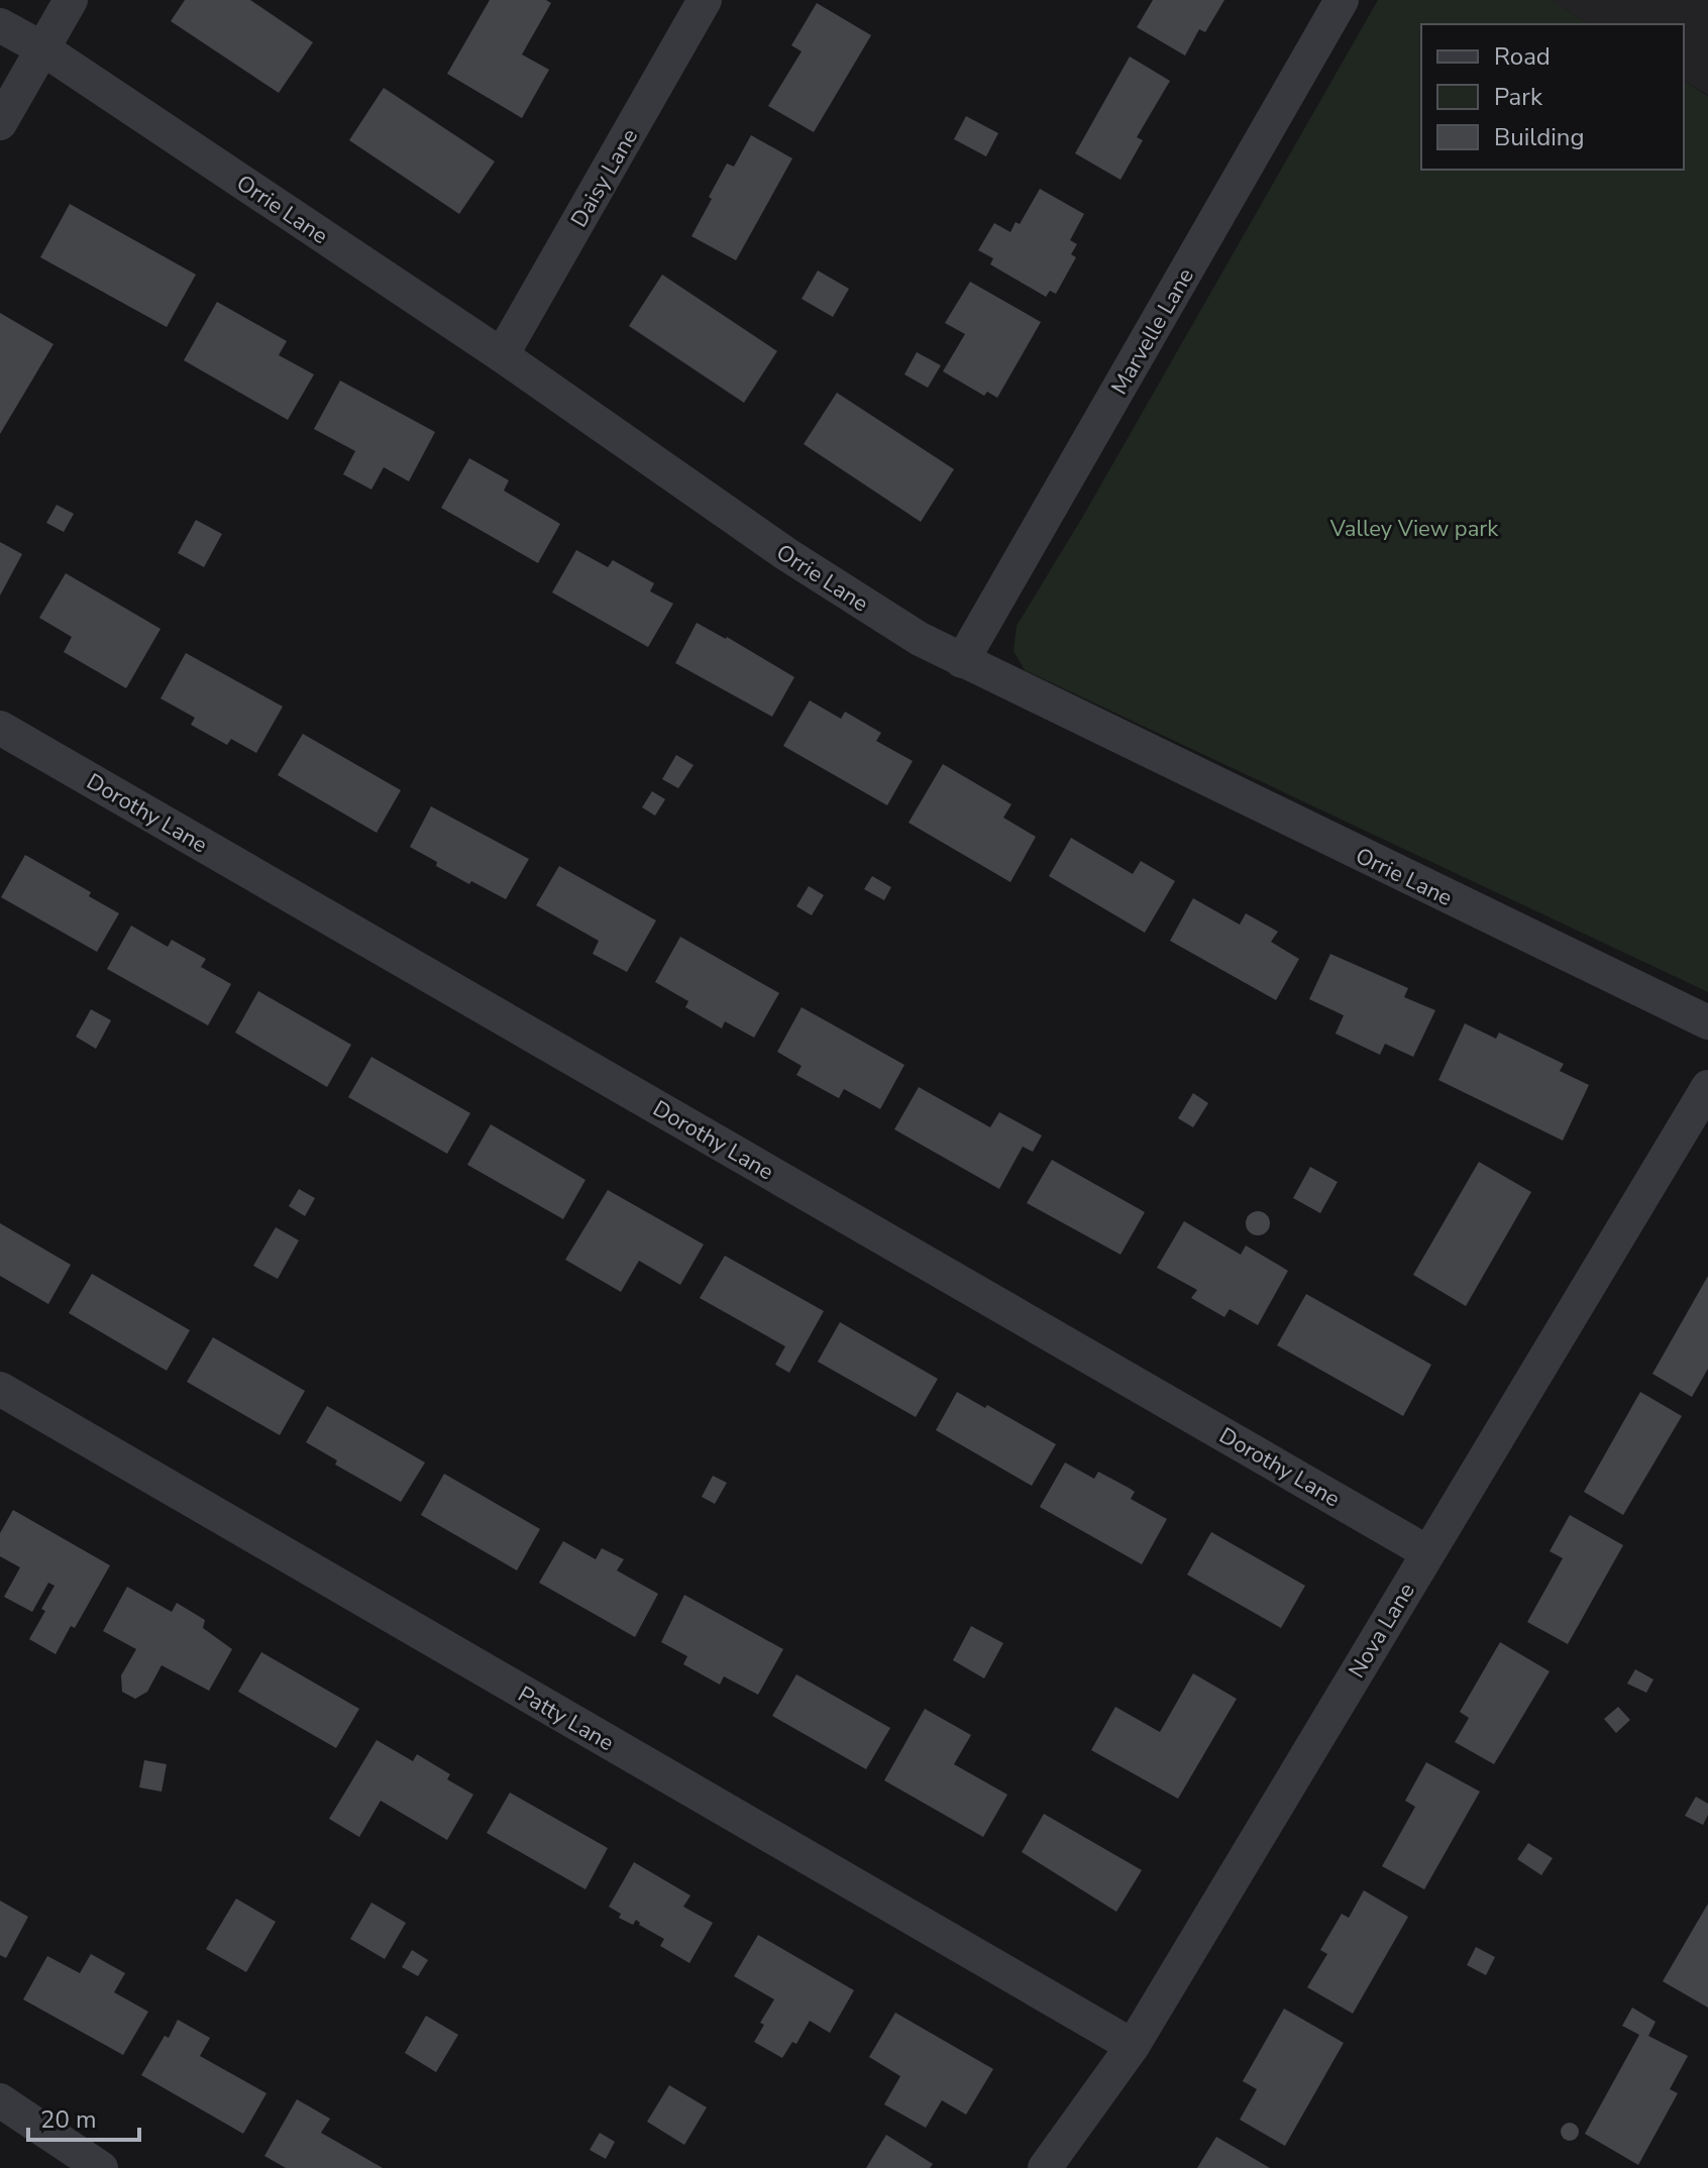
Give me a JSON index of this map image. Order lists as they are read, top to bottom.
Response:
{
  "streets": {
    "street": [
      "Daisy Lane",
      "Orrie Lane",
      "Marvelle Lane",
      "Dorothy Lane",
      "Nova Lane",
      "Patty Lane"
    ]
  },
  "crossings": [
    ["Daisy Lane", "Orrie Lane"],
    ["Orrie Lane", "Marvelle Lane"],
    ["Dorothy Lane", "Nova Lane"],
    ["Nova Lane", "Patty Lane"]
  ],
  "parks": ["Valley View park"],
  "legend": ["Road", "Park", "Building"],
  "scale_bar": "20 m"
}
